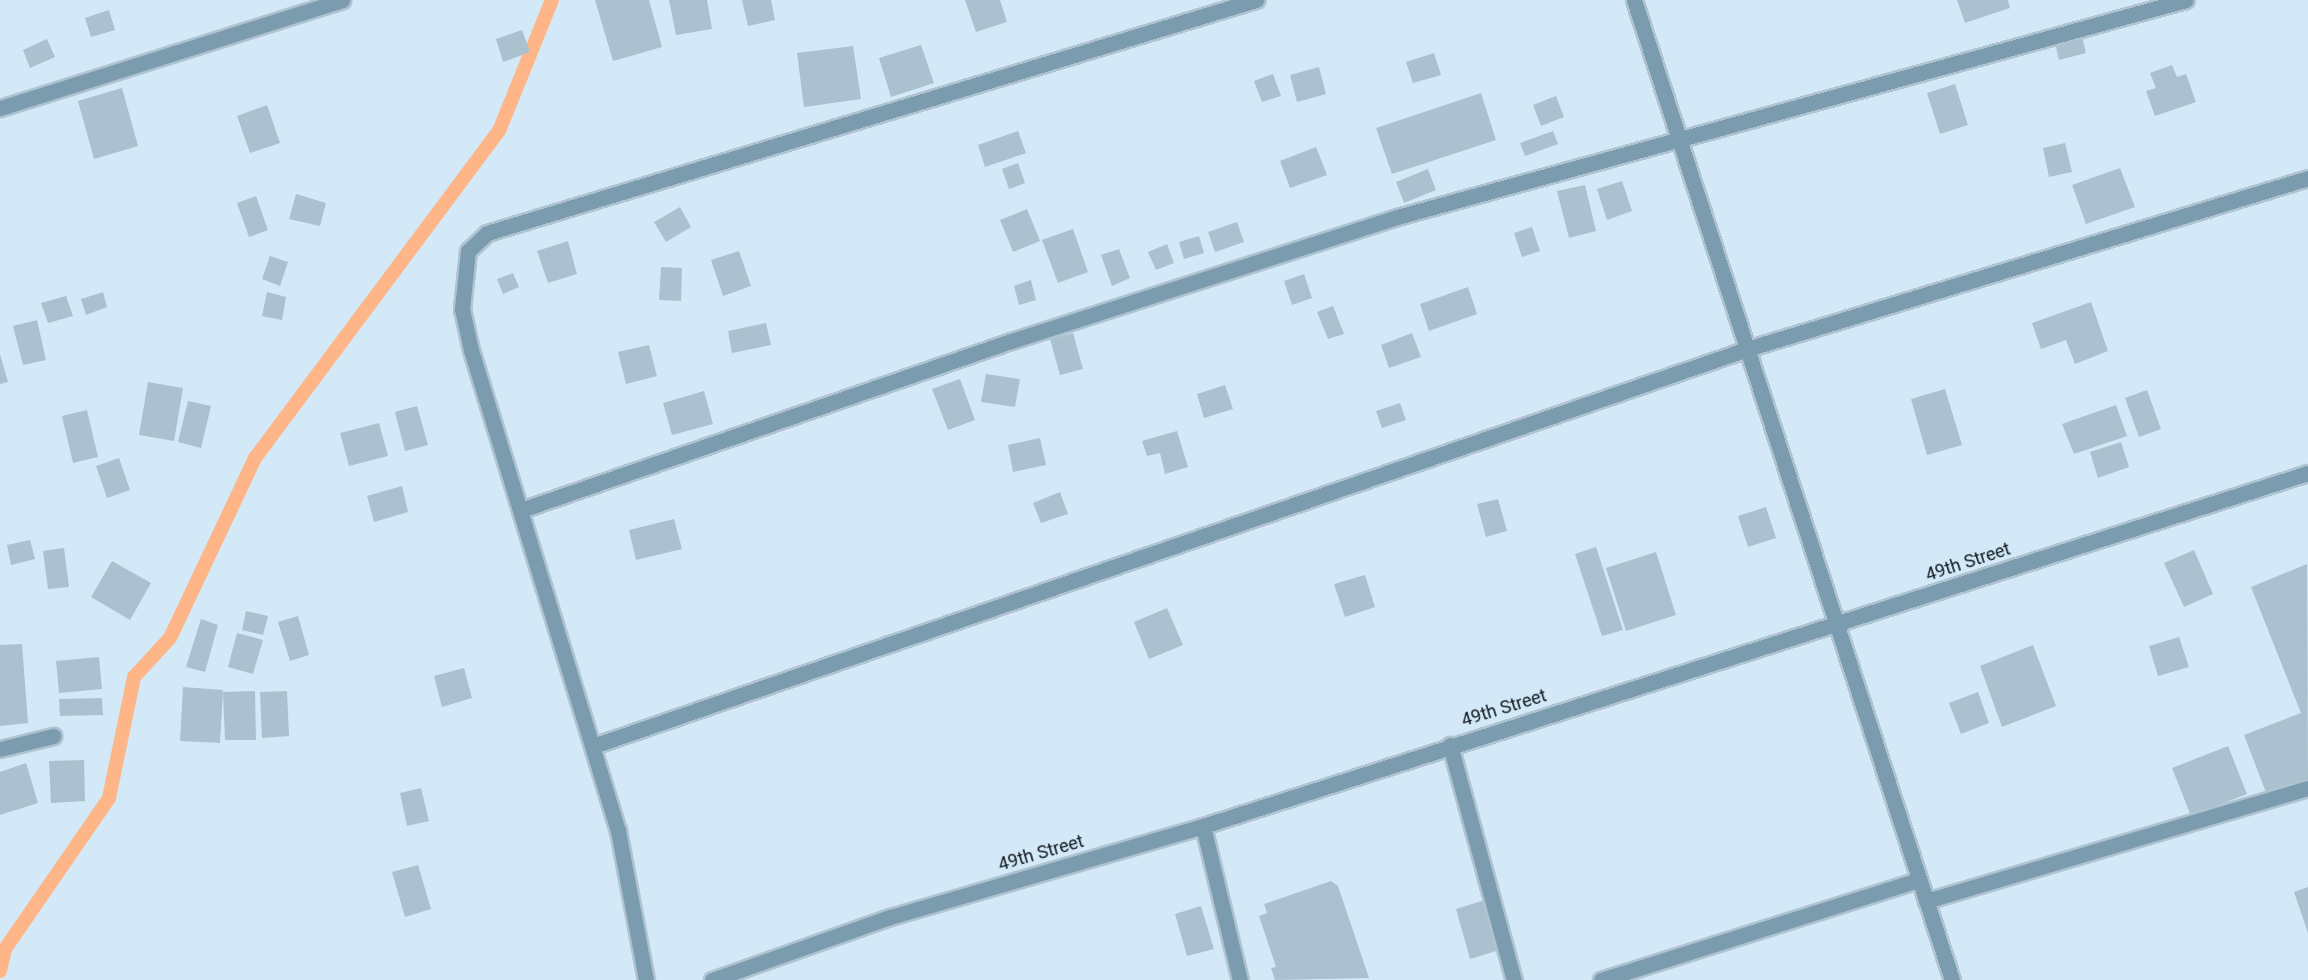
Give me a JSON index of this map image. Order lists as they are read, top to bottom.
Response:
{
  "streets": {
    "street": ["49th Street"]
  }
}
